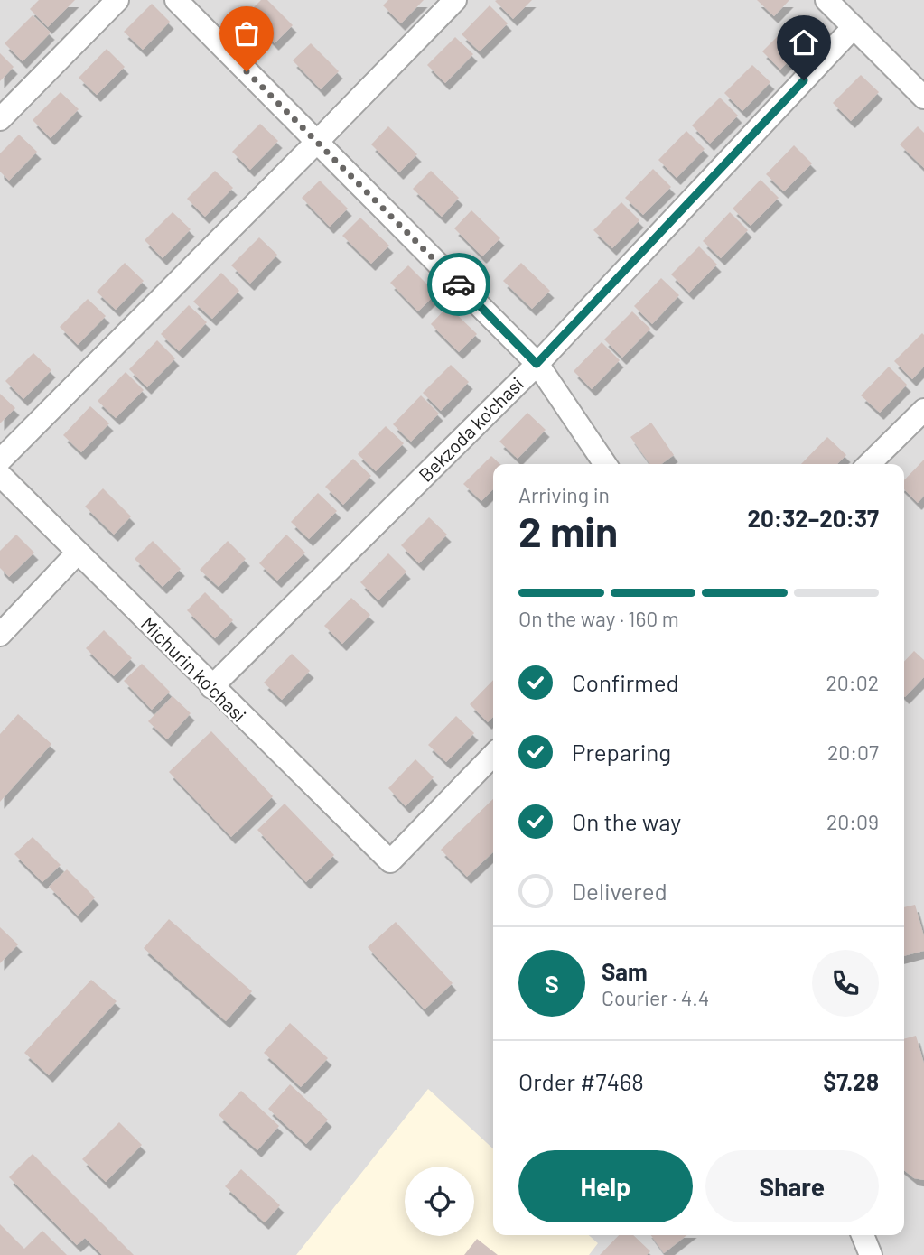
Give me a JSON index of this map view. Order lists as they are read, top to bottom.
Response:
{
  "streets": {
    "street": ["Bekzoda ko'chasi", "Michurin ko'chasi"]
  },
  "crossings": [
    ["Bekzoda ko'chasi", "Michurin ko'chasi"]
  ],
  "page": {
    "heading": ["2 min", "Arriving in", "20:32–20:37"],
    "panel": [
      "Sam",
      "Courier · 4.4",
      "Order #7468",
      "$7.28"
    ],
    "bar": "On the way · 160 m",
    "list": [
      ["Confirmed", "20:02"],
      ["Preparing", "20:07"],
      ["On the way", "20:09"],
      "Delivered"
    ],
    "round": "S",
    "buttons": ["Help", "Share"]
  }
}
